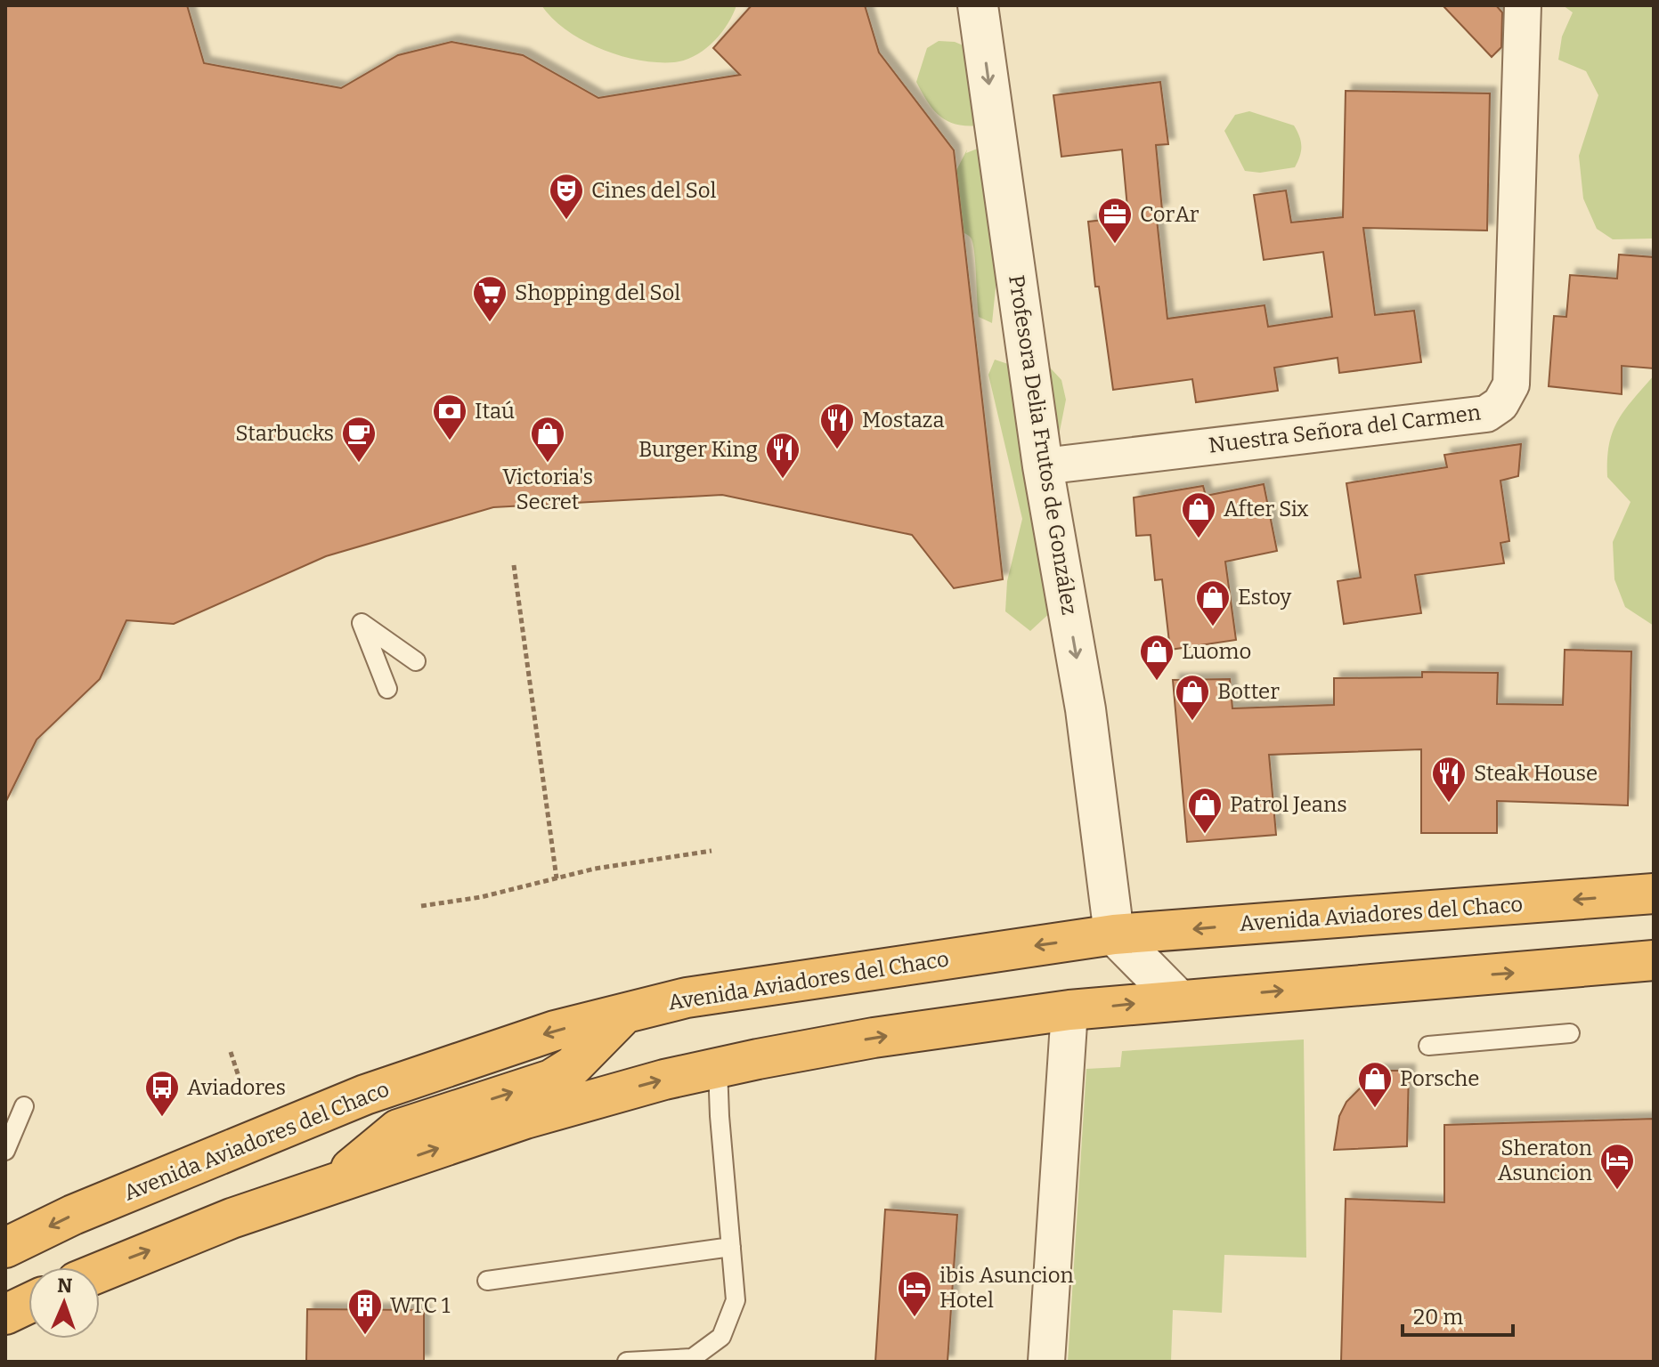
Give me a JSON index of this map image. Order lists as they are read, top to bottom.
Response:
{
  "streets": {
    "highway": ["Avenida Aviadores del Chaco"],
    "street": ["Nuestra Señora del Carmen", "Profesora Delia Frutos de González"]
  },
  "crossings": [
    ["Nuestra Señora del Carmen", "Profesora Delia Frutos de González"],
    ["Profesora Delia Frutos de González", "Avenida Aviadores del Chaco"]
  ],
  "one_way": ["Profesora Delia Frutos de González"],
  "places": {
    "theatre": ["Cines del Sol"],
    "office": ["CorAr"],
    "supermarket": ["Shopping del Sol"],
    "bank": ["Itaú"],
    "restaurant": ["Mostaza", "Burger King", "Steak House"],
    "cafe": ["Starbucks"],
    "shop": [
      "Victoria's Secret",
      "After Six",
      "Estoy",
      "Luomo",
      "Botter",
      "Patrol Jeans",
      "Porsche"
    ],
    "bus stop": ["Aviadores"],
    "hotel": ["Sheraton Asuncion", "ibis Asuncion Hotel"],
    "building": ["WTC 1"]
  },
  "scale_bar": "20 m",
  "north": "top"
}
